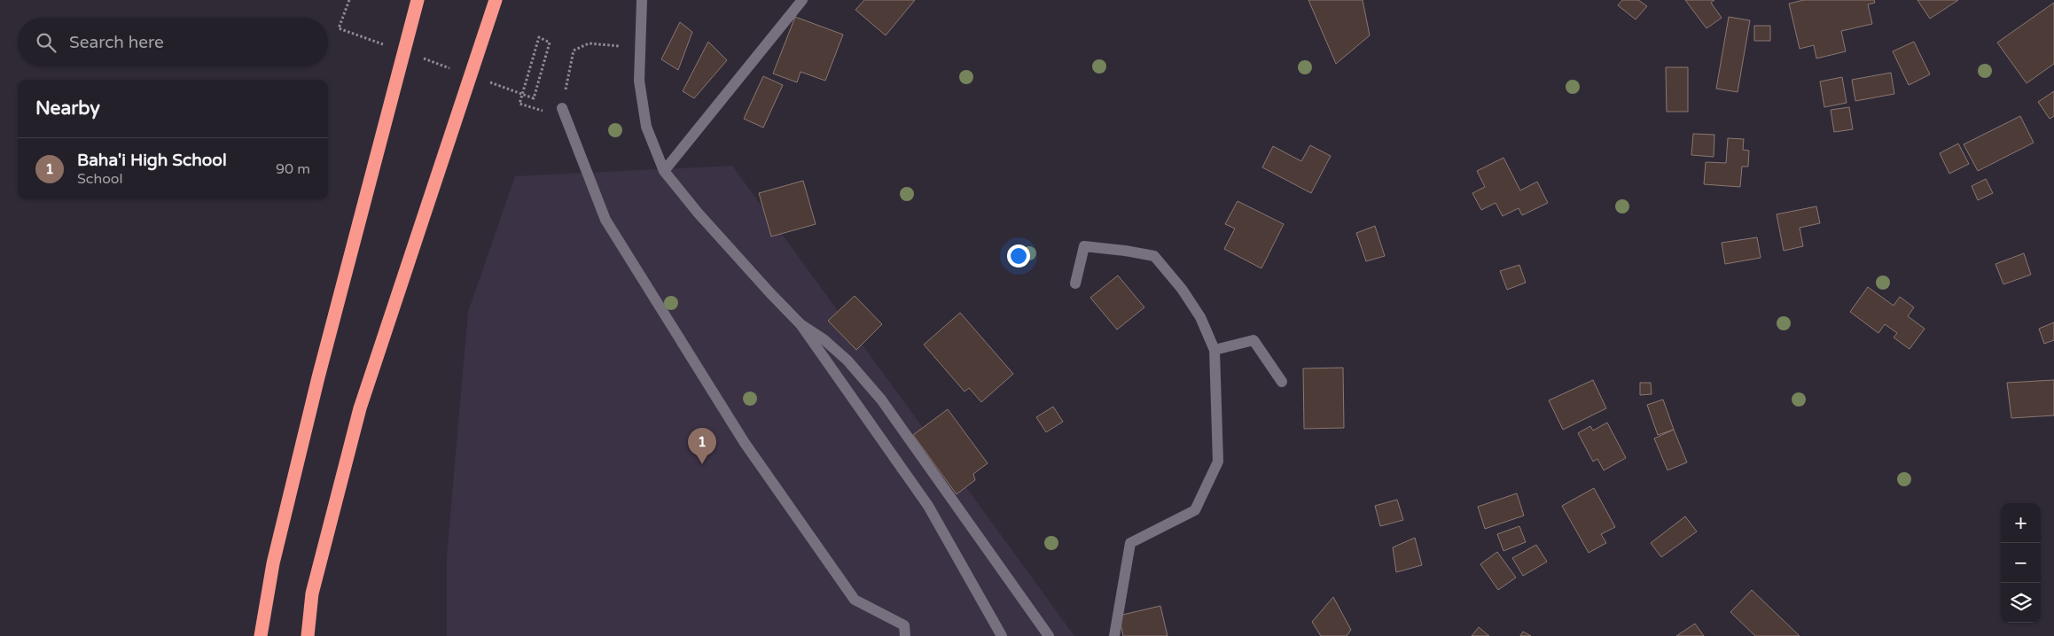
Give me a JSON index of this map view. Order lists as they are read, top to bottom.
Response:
{
  "page": {
    "search": "Search here",
    "heading": "Nearby",
    "list": [
      {
        "mark": "1",
        "name": "Baha'i High School",
        "note": "School",
        "value": "90 m"
      }
    ],
    "pins": "1",
    "map_buttons": ["+", "−"]
  }
}
